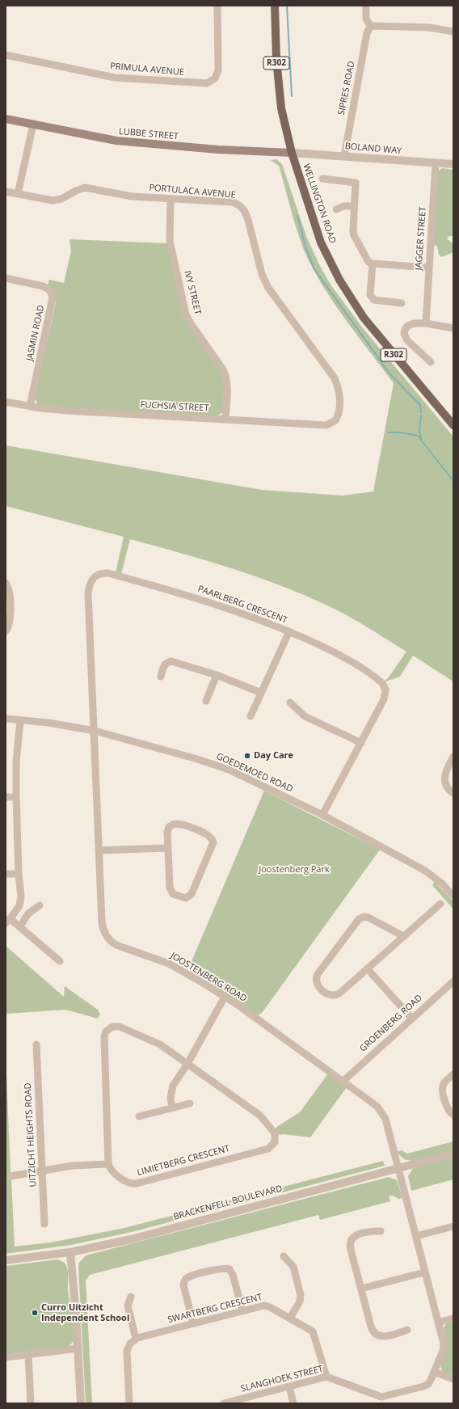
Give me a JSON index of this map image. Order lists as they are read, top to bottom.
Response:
{
  "streets": {
    "main road": ["R302", "LUBBE STREET", "WELLINGTON ROAD"],
    "street": [
      "PRIMULA AVENUE",
      "SIPRES ROAD",
      "BOLAND WAY",
      "PORTULACA AVENUE",
      "JAGGER STREET",
      "IVY STREET",
      "JASMIN ROAD",
      "FUCHSIA STREET",
      "PAARLBERG CRESCENT",
      "GOEDEMOED ROAD",
      "JOOSTENBERG ROAD",
      "GROENBERG ROAD",
      "UITZICHT HEIGHTS ROAD",
      "LIMIETBERG CRESCENT",
      "BRACKENFELL BOULEVARD",
      "SWARTBERG CRESCENT",
      "SLANGHOEK STREET"
    ]
  },
  "crossings": [
    ["SIPRES ROAD", "BOLAND WAY"],
    ["LUBBE STREET", "BOLAND WAY"],
    ["LUBBE STREET", "WELLINGTON ROAD"],
    ["BOLAND WAY", "WELLINGTON ROAD"],
    ["BOLAND WAY", "JAGGER STREET"],
    ["PORTULACA AVENUE", "IVY STREET"],
    ["PORTULACA AVENUE", "FUCHSIA STREET"],
    ["IVY STREET", "FUCHSIA STREET"],
    ["JASMIN ROAD", "FUCHSIA STREET"],
    ["PAARLBERG CRESCENT", "GOEDEMOED ROAD"],
    ["PAARLBERG CRESCENT", "JOOSTENBERG ROAD"],
    ["GOEDEMOED ROAD", "JOOSTENBERG ROAD"],
    ["JOOSTENBERG ROAD", "GROENBERG ROAD"],
    ["JOOSTENBERG ROAD", "BRACKENFELL BOULEVARD"],
    ["JOOSTENBERG ROAD", "SLANGHOEK STREET"],
    ["SWARTBERG CRESCENT", "SLANGHOEK STREET"]
  ],
  "parks": ["Joostenberg Park"],
  "places": ["Day Care", "Curro Uitzicht Independent School"]
}
